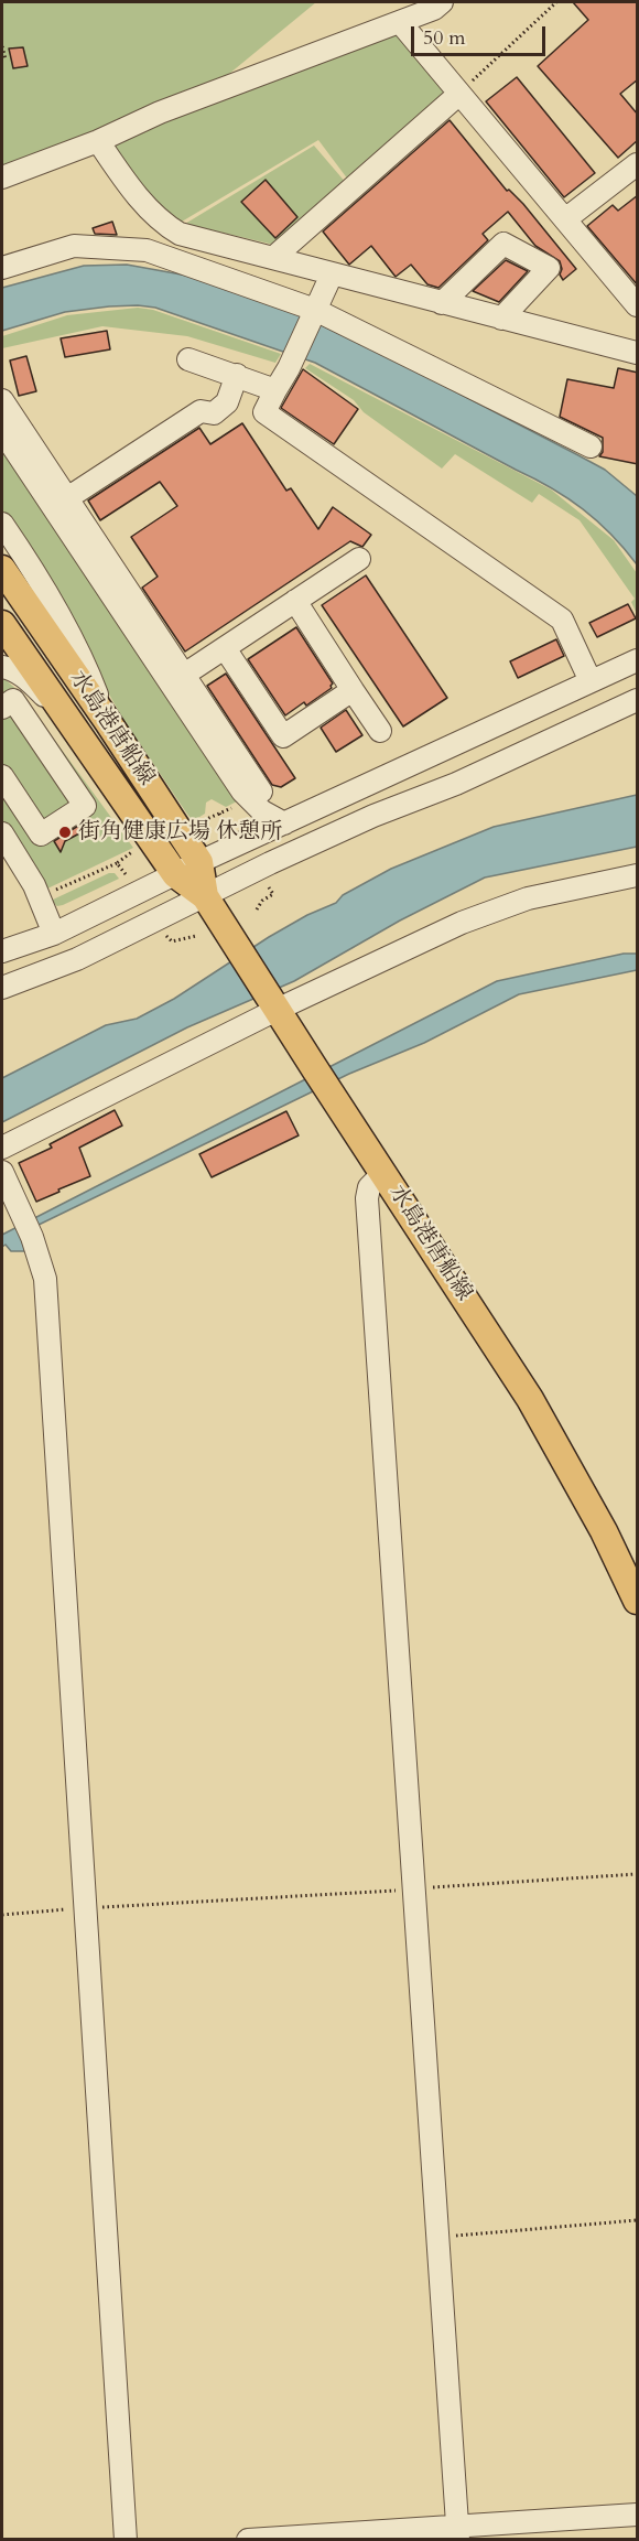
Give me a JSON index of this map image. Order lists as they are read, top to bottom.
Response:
{
  "streets": {
    "main road": ["水島港唐船線"]
  },
  "places": ["街角健康広場 休憩所"],
  "scale_bar": "50 m"
}
